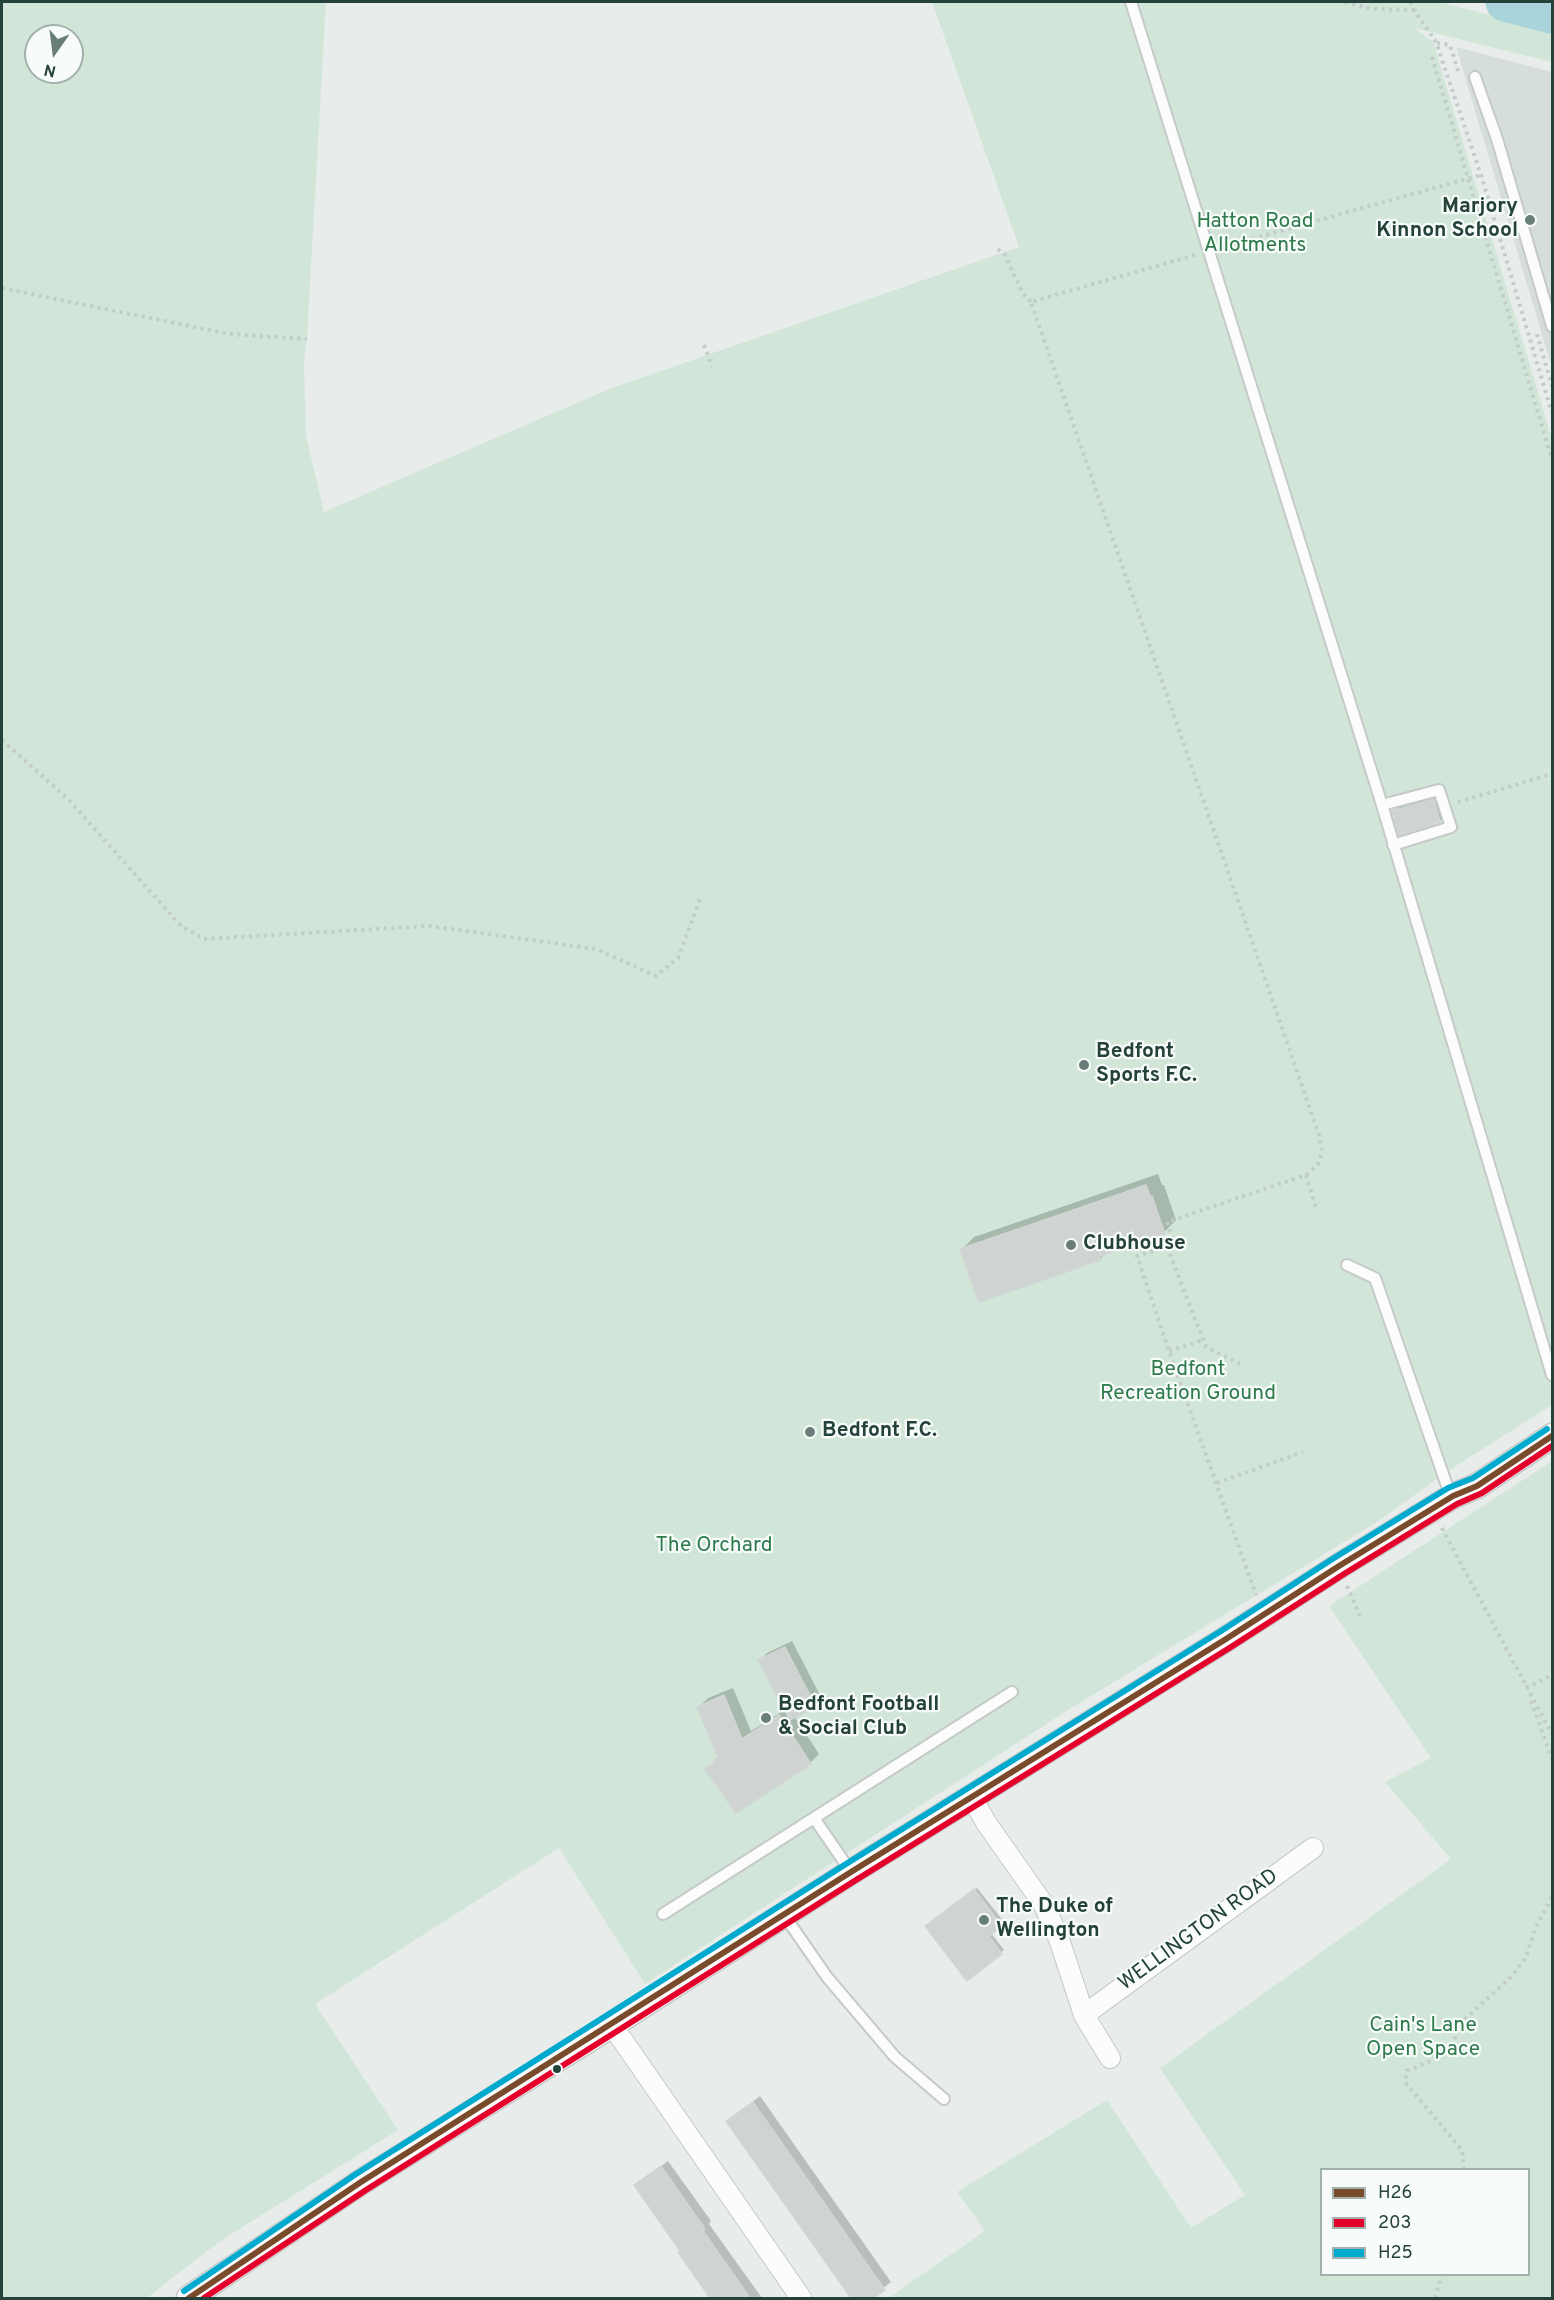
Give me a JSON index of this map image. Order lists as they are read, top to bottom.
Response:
{
  "streets": {
    "street": ["WELLINGTON ROAD"]
  },
  "parks": [
    "Hatton Road Allotments",
    "Bedfont Recreation Ground",
    "The Orchard",
    "Cain's Lane Open Space"
  ],
  "places": [
    "Marjory Kinnon School",
    "Bedfont Sports F.C.",
    "Clubhouse",
    "Bedfont F.C.",
    "Bedfont Football & Social Club",
    "The Duke of Wellington"
  ],
  "lines": ["transit line H25", "transit line H26", "transit line 203"],
  "legend": ["H26", "203", "H25"],
  "north": "bottom"
}
